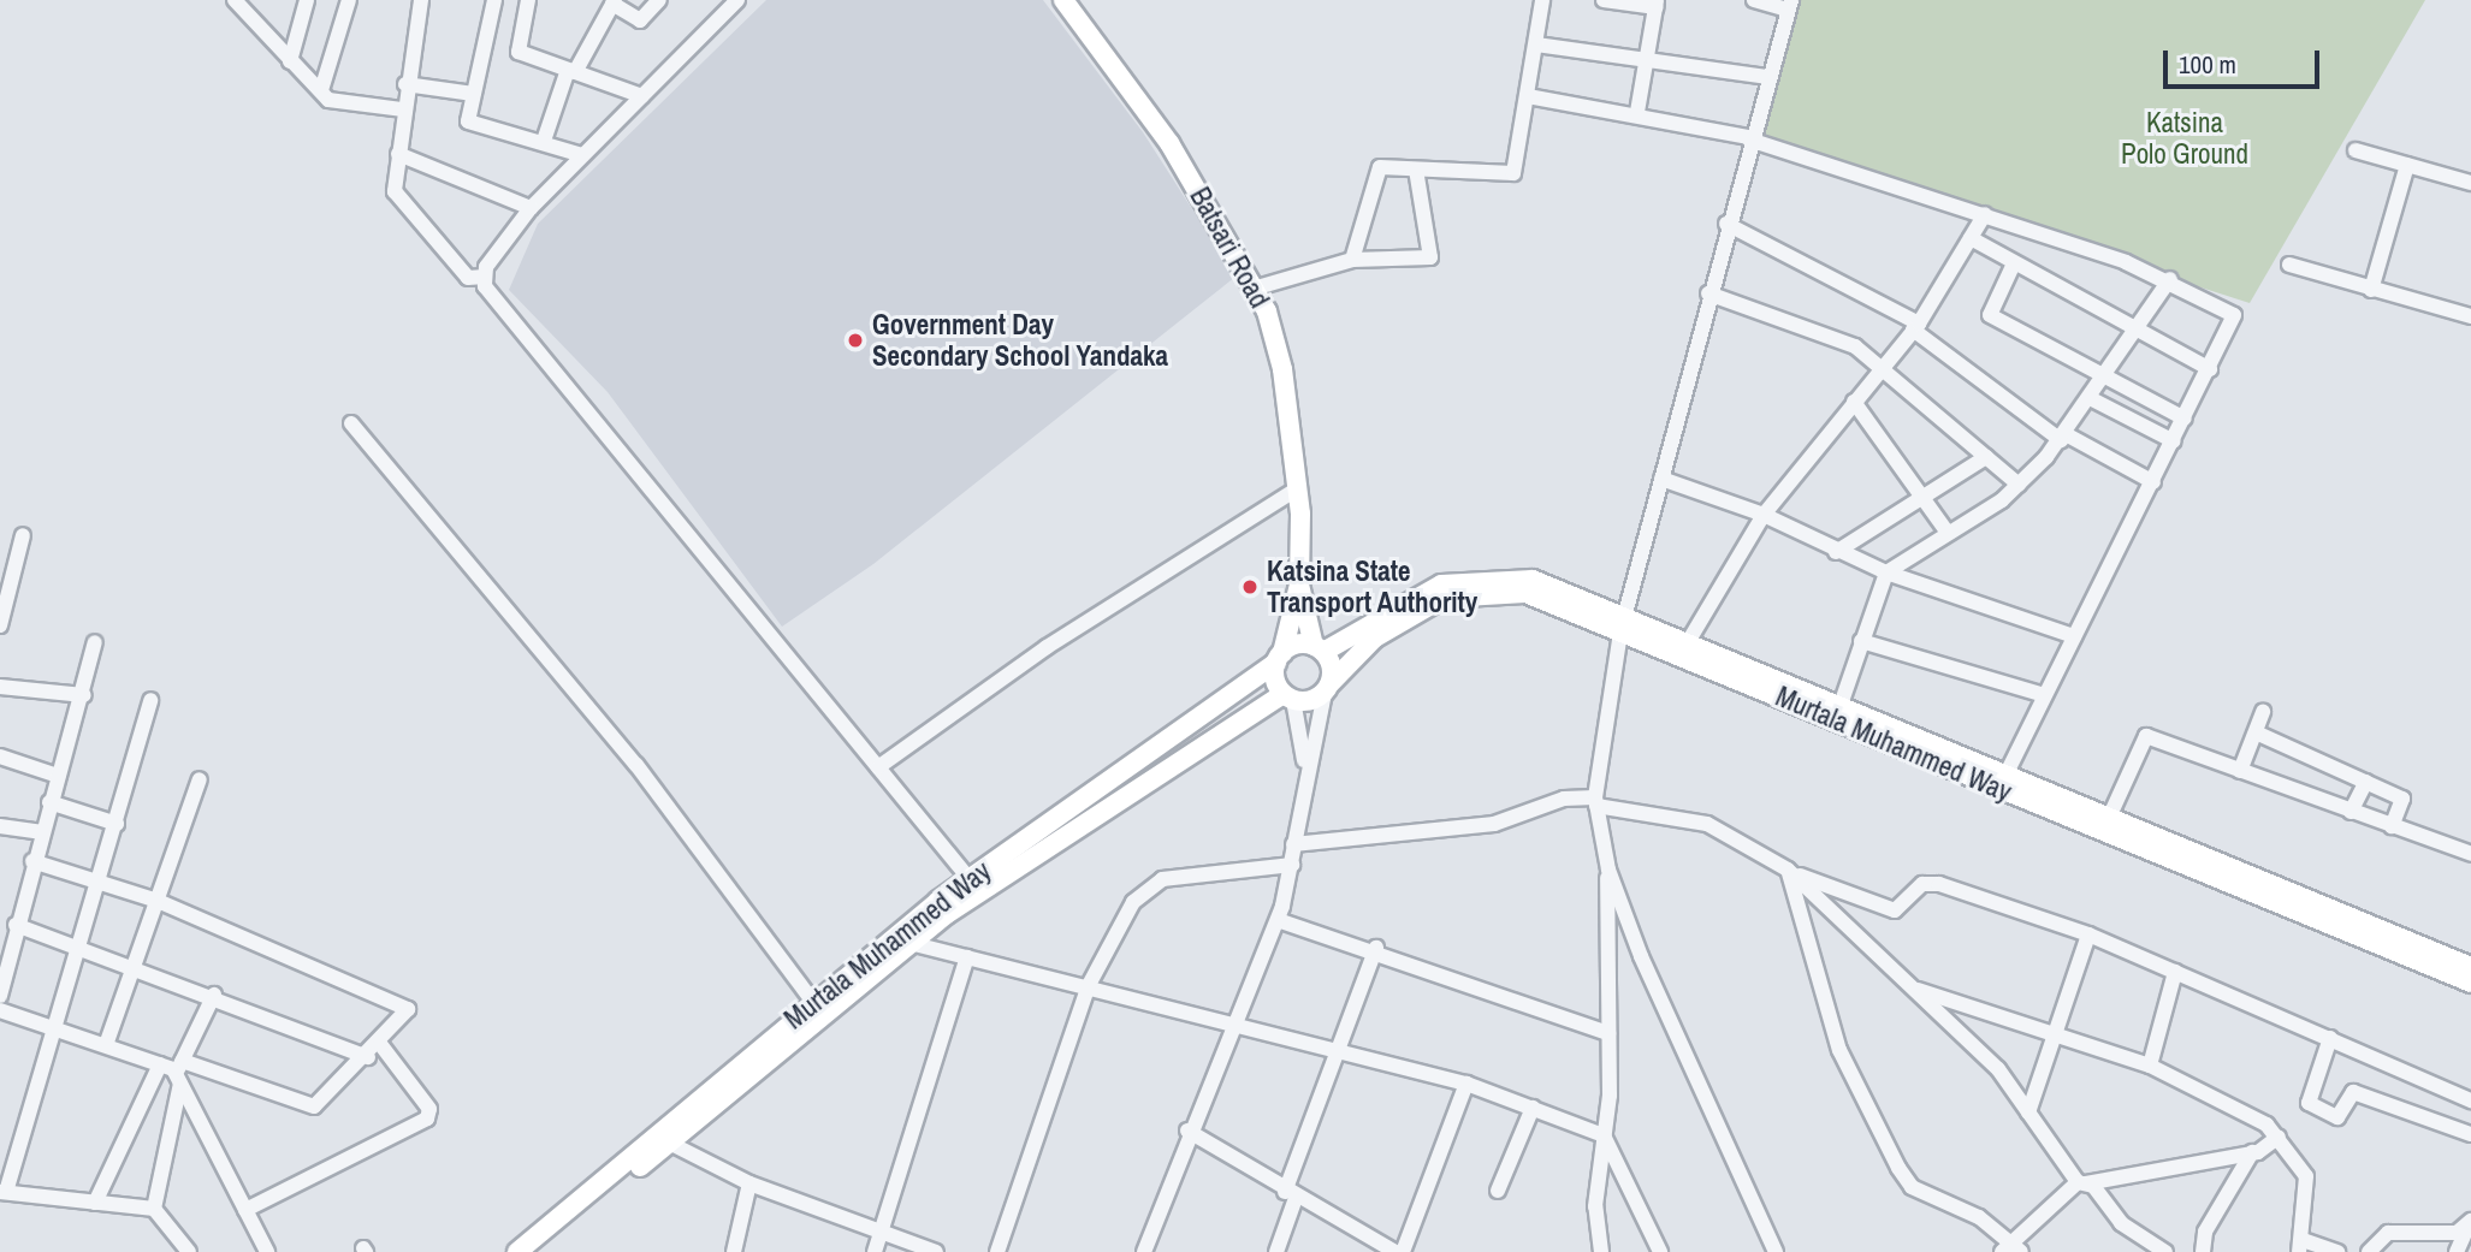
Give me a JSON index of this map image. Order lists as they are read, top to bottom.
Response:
{
  "streets": {
    "main road": ["Batsari Road", "Murtala Muhammed Way"]
  },
  "parks": ["Katsina Polo Ground"],
  "places": ["Government Day Secondary School Yandaka", "Katsina State Transport Authority"],
  "scale_bar": "100 m"
}
